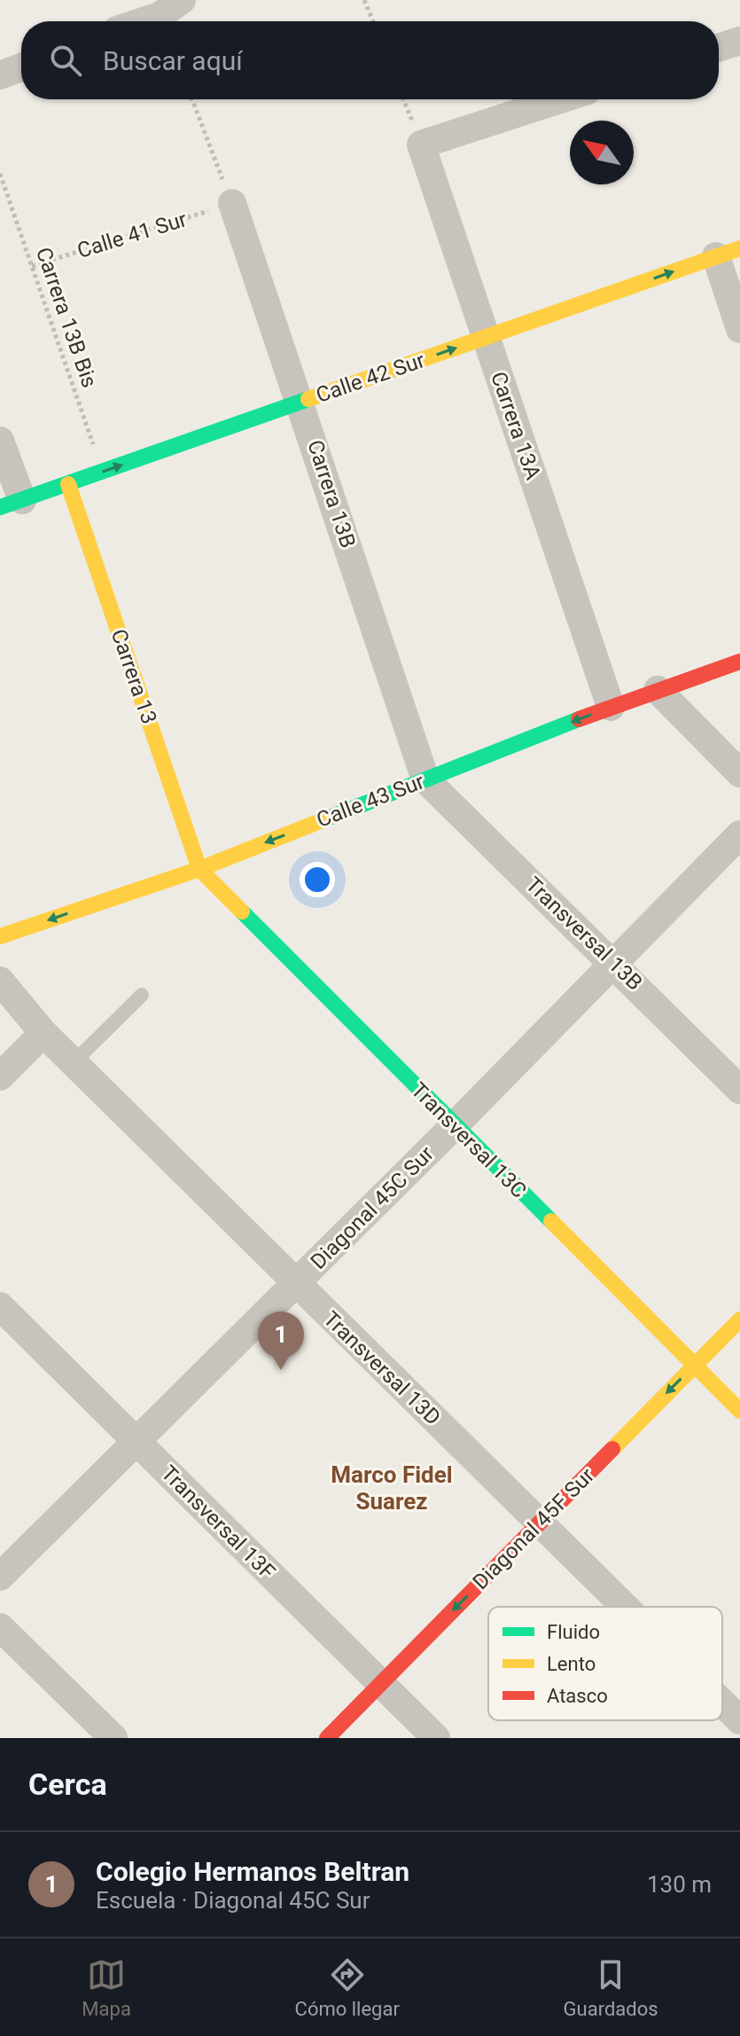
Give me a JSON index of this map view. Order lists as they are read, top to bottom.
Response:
{
  "streets": {
    "street": [
      "Calle 42 Sur",
      "Carrera 13A",
      "Carrera 13B",
      "Carrera 13",
      "Calle 43 Sur",
      "Transversal 13B",
      "Transversal 13C",
      "Diagonal 45C Sur",
      "Transversal 13D",
      "Transversal 13F",
      "Diagonal 45F Sur"
    ],
    "path": ["Calle 41 Sur", "Carrera 13B Bis"]
  },
  "crossings": [
    ["Calle 41 Sur", "Carrera 13B Bis"],
    ["Calle 41 Sur", "Carrera 13B"],
    ["Carrera 13B Bis", "Calle 42 Sur"],
    ["Calle 42 Sur", "Carrera 13A"],
    ["Calle 42 Sur", "Carrera 13B"],
    ["Calle 42 Sur", "Carrera 13"],
    ["Carrera 13A", "Calle 43 Sur"],
    ["Carrera 13B", "Calle 43 Sur"],
    ["Carrera 13B", "Transversal 13B"],
    ["Carrera 13", "Calle 43 Sur"],
    ["Carrera 13", "Transversal 13C"],
    ["Calle 43 Sur", "Transversal 13B"],
    ["Calle 43 Sur", "Transversal 13C"],
    ["Transversal 13B", "Diagonal 45C Sur"],
    ["Transversal 13C", "Diagonal 45C Sur"],
    ["Transversal 13C", "Diagonal 45F Sur"],
    ["Diagonal 45C Sur", "Transversal 13D"],
    ["Diagonal 45C Sur", "Transversal 13F"],
    ["Transversal 13D", "Diagonal 45F Sur"],
    ["Transversal 13F", "Diagonal 45F Sur"]
  ],
  "one_way": ["Calle 42 Sur", "Calle 43 Sur", "Diagonal 45F Sur"],
  "districts": ["Marco Fidel Suarez"],
  "legend": ["Fluido", "Lento", "Atasco"],
  "north": "top left",
  "page": {
    "search": "Buscar aquí",
    "pins": "1",
    "heading": "Cerca",
    "list": [
      {
        "mark": "1",
        "name": "Colegio Hermanos Beltran",
        "note": "Escuela · Diagonal 45C Sur",
        "value": "130 m"
      }
    ],
    "nav": ["Mapa", "Cómo llegar", "Guardados"]
  }
}
